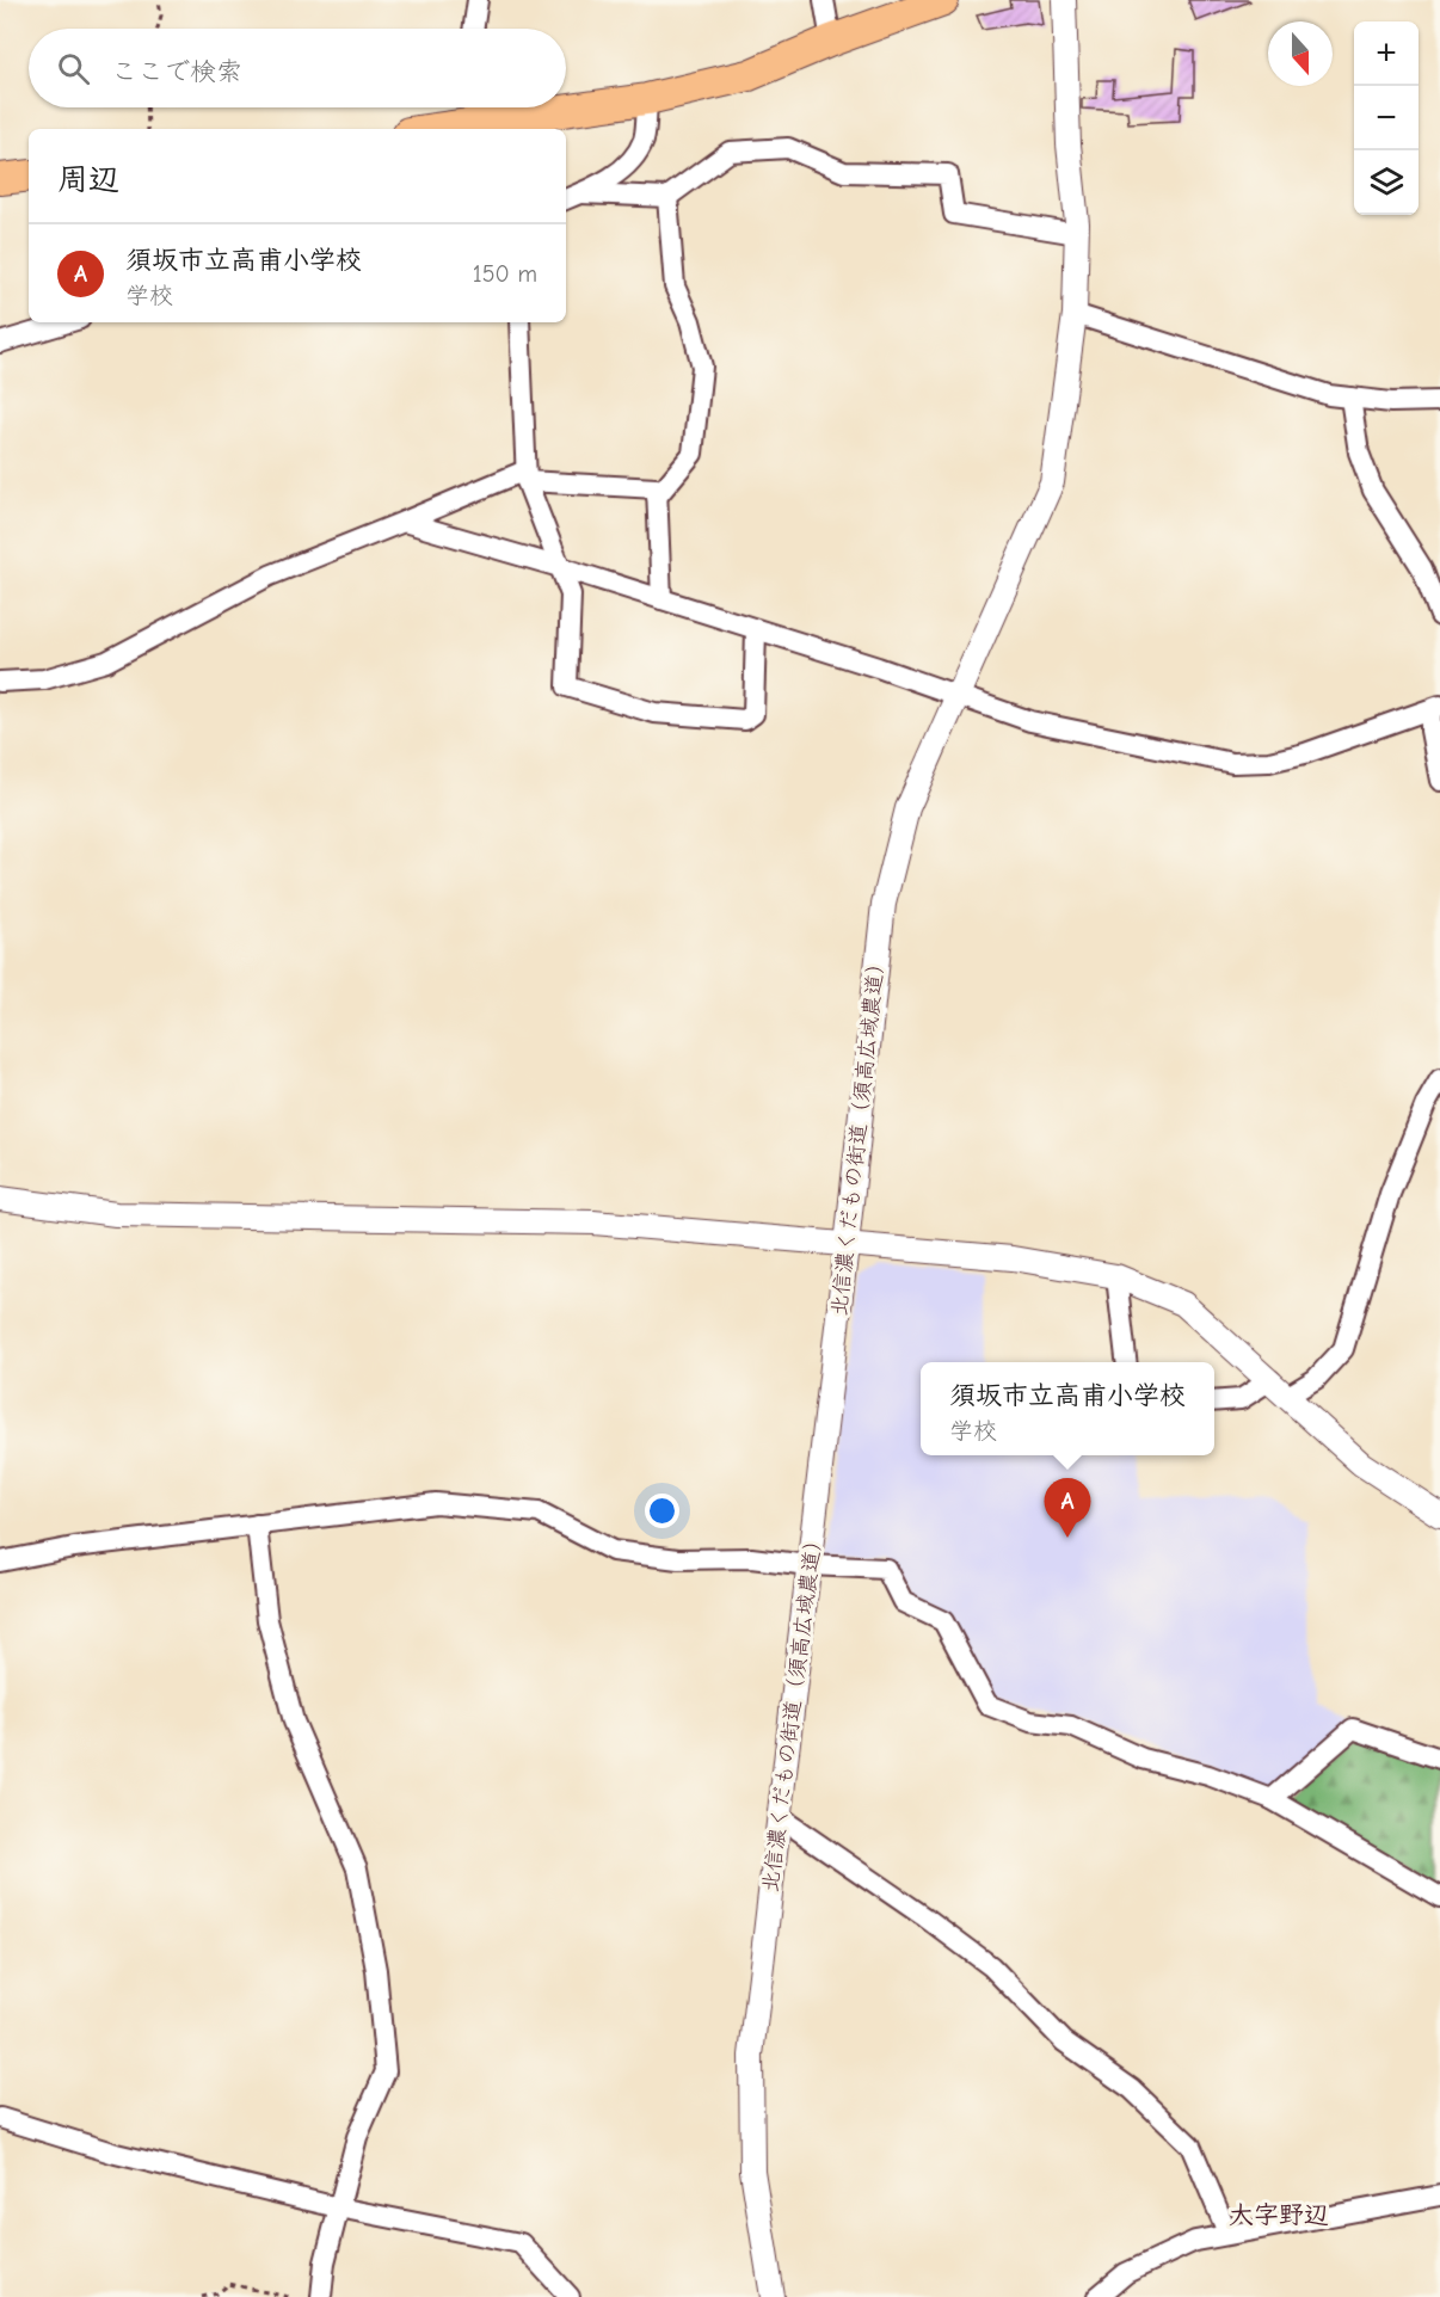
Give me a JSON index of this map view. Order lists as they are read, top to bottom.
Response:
{
  "streets": {
    "street": ["北信濃くだもの街道（須高広域農道）"]
  },
  "districts": ["大字野辺"],
  "north": "bottom",
  "page": {
    "map_buttons": ["+", "−"],
    "search": "ここで検索",
    "heading": "周辺",
    "list": [
      {
        "mark": "A",
        "name": "須坂市立高甫小学校",
        "note": "学校",
        "value": "150 m"
      }
    ],
    "popup": ["須坂市立高甫小学校", "学校"],
    "pins": "A"
  }
}
